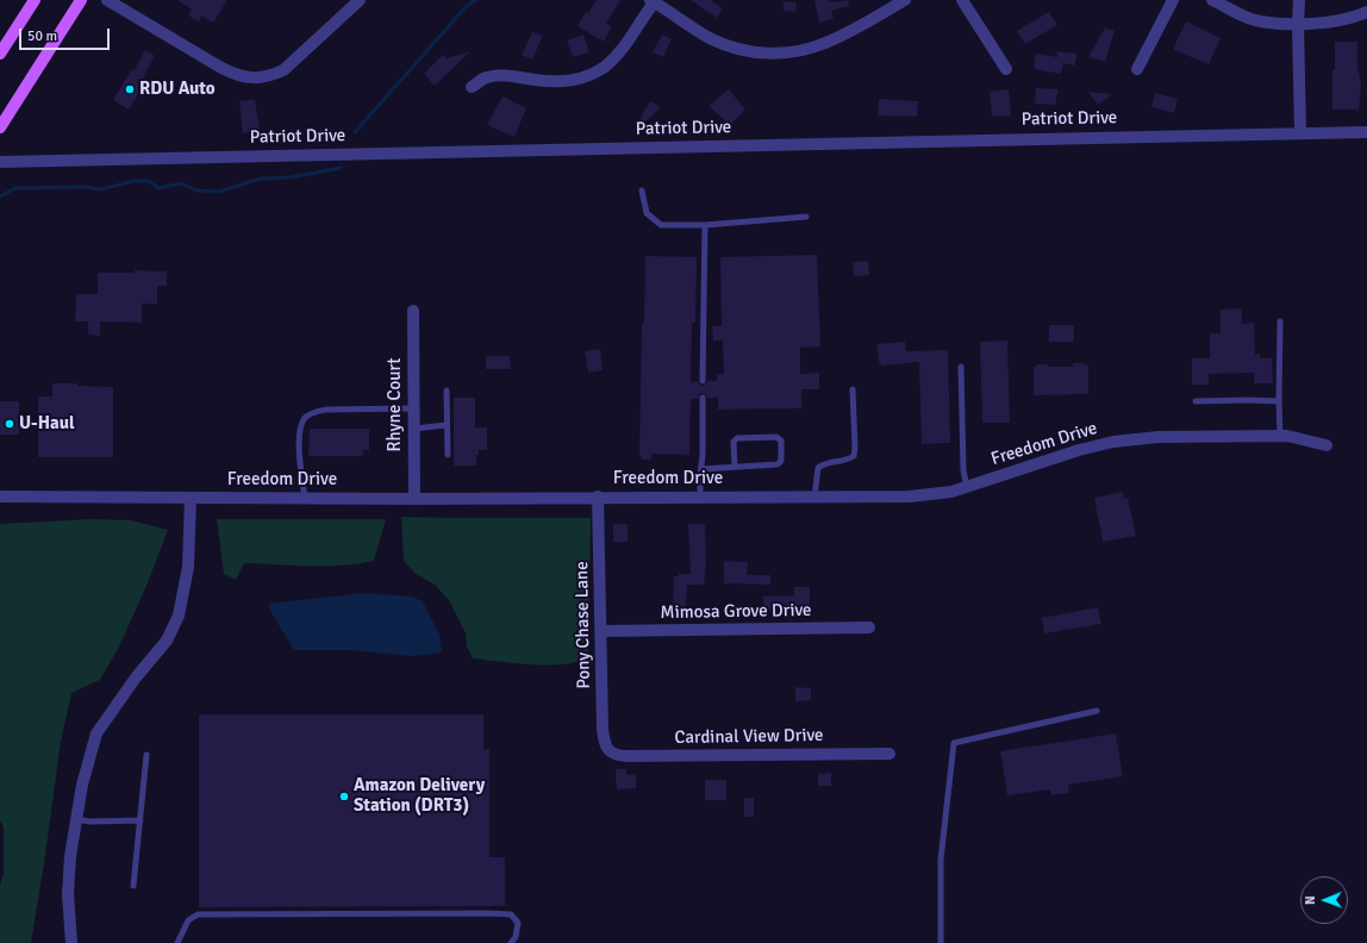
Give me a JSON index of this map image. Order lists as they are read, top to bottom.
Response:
{
  "streets": {
    "street": [
      "Patriot Drive",
      "Rhyne Court",
      "Freedom Drive",
      "Mimosa Grove Drive",
      "Pony Chase Lane",
      "Cardinal View Drive"
    ]
  },
  "crossings": [
    ["Rhyne Court", "Freedom Drive"],
    ["Freedom Drive", "Pony Chase Lane"],
    ["Mimosa Grove Drive", "Pony Chase Lane"],
    ["Pony Chase Lane", "Cardinal View Drive"]
  ],
  "places": ["RDU Auto", "U-Haul", "Amazon Delivery Station (DRT3)"],
  "scale_bar": "50 m",
  "north": "left"
}
